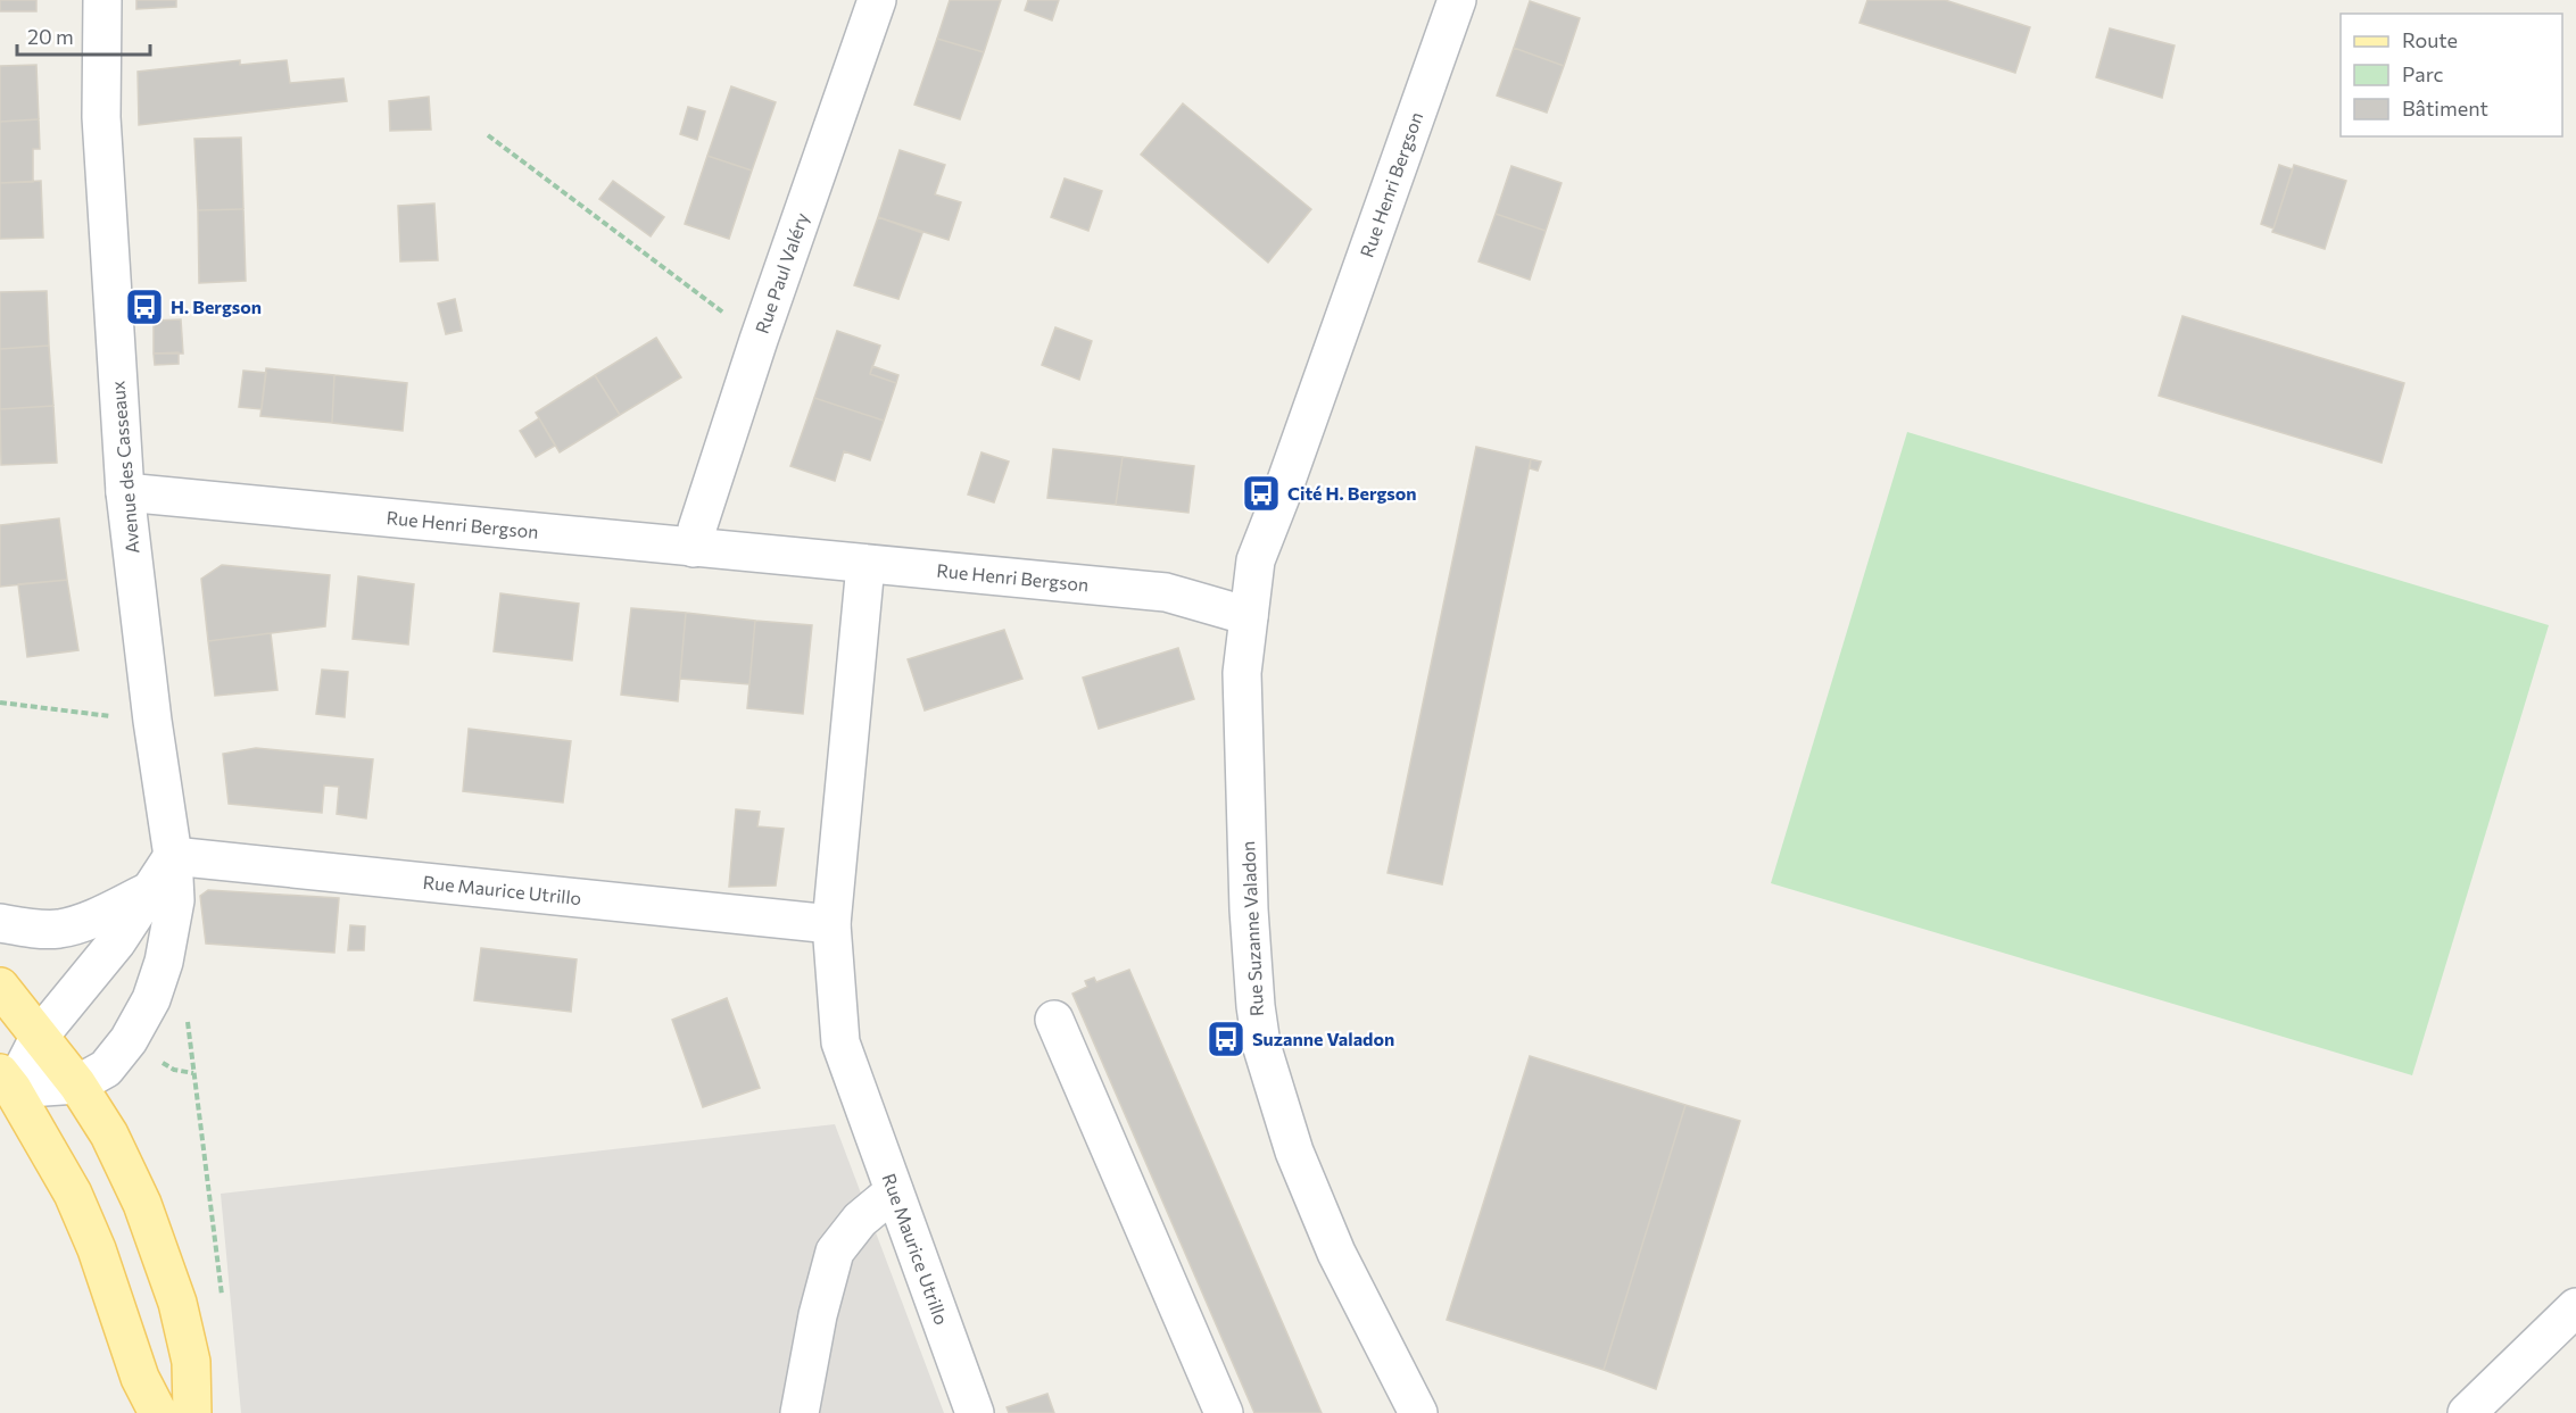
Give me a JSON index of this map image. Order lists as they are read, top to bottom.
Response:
{
  "streets": {
    "street": [
      "Rue Henri Bergson",
      "Rue Paul Valéry",
      "Avenue des Casseaux",
      "Rue Maurice Utrillo",
      "Rue Suzanne Valadon"
    ]
  },
  "crossings": [
    ["Rue Henri Bergson", "Rue Paul Valéry"],
    ["Rue Henri Bergson", "Avenue des Casseaux"],
    ["Rue Henri Bergson", "Rue Maurice Utrillo"],
    ["Rue Henri Bergson", "Rue Suzanne Valadon"],
    ["Avenue des Casseaux", "Rue Maurice Utrillo"]
  ],
  "places": {
    "bus stop": ["H. Bergson", "Cité H. Bergson", "Suzanne Valadon"]
  },
  "legend": ["Route", "Parc", "Bâtiment"],
  "scale_bar": "20 m"
}
